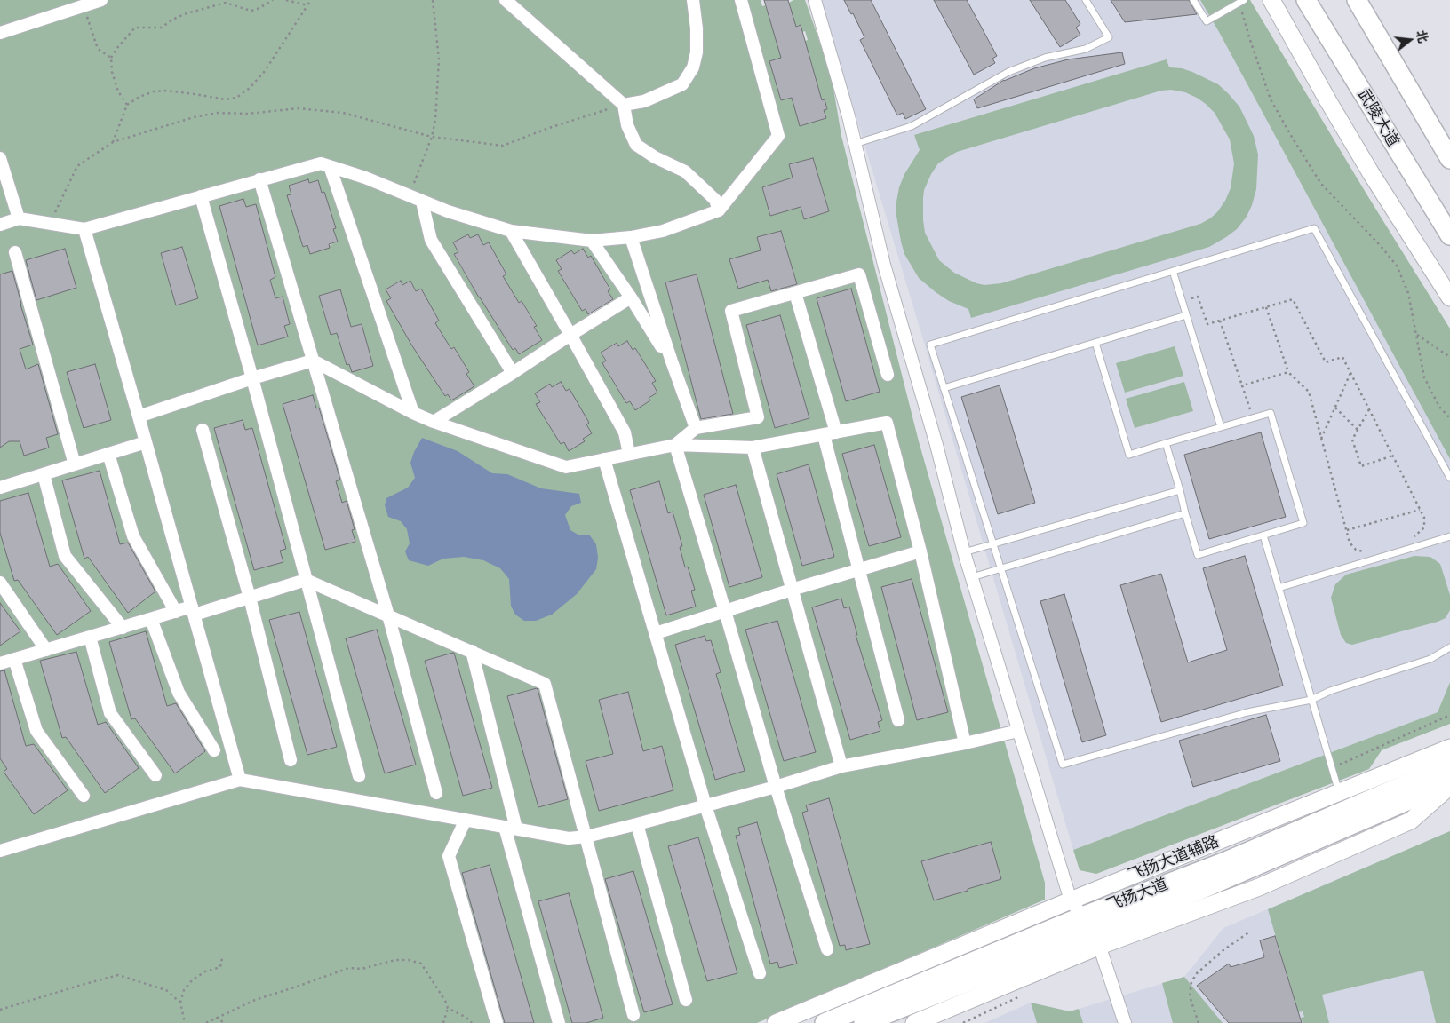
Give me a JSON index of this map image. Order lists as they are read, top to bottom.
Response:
{
  "streets": {
    "main road": ["武陵大道", "飞扬大道"],
    "street": ["飞扬大道辅路"]
  },
  "north": "right"
}
